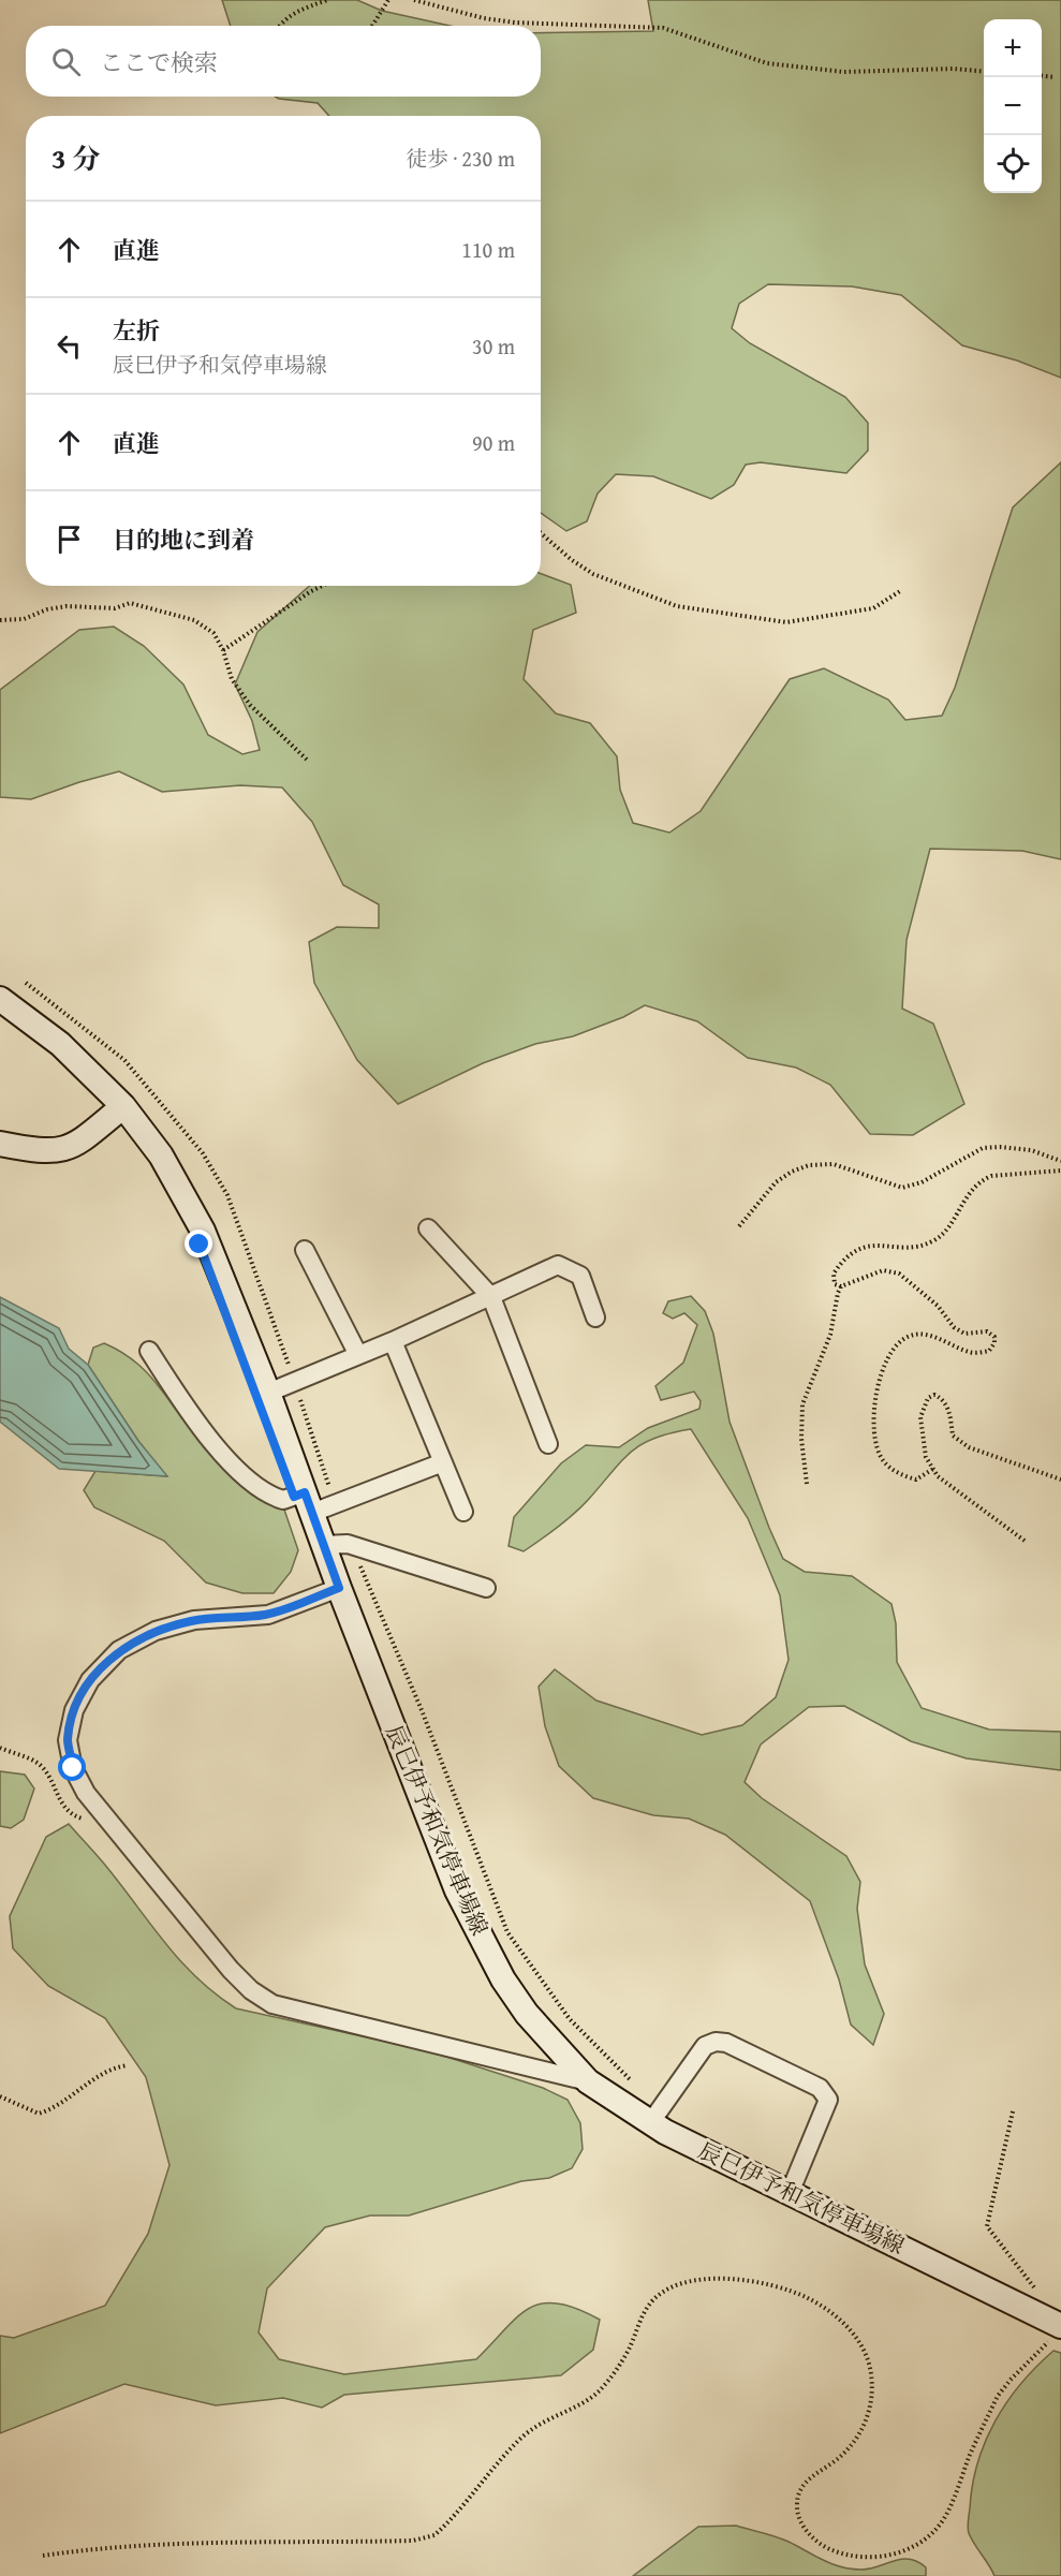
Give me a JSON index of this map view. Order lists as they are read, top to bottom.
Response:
{
  "streets": {
    "main road": ["辰巳伊予和気停車場線"]
  },
  "page": {
    "map_buttons": ["+", "−"],
    "search": "ここで検索",
    "heading": ["3 分", "徒歩 · 230 m"],
    "list": [
      ["直進", "110 m"],
      ["左折", "辰巳伊予和気停車場線", "30 m"],
      ["直進", "90 m"],
      "目的地に到着"
    ]
  }
}
